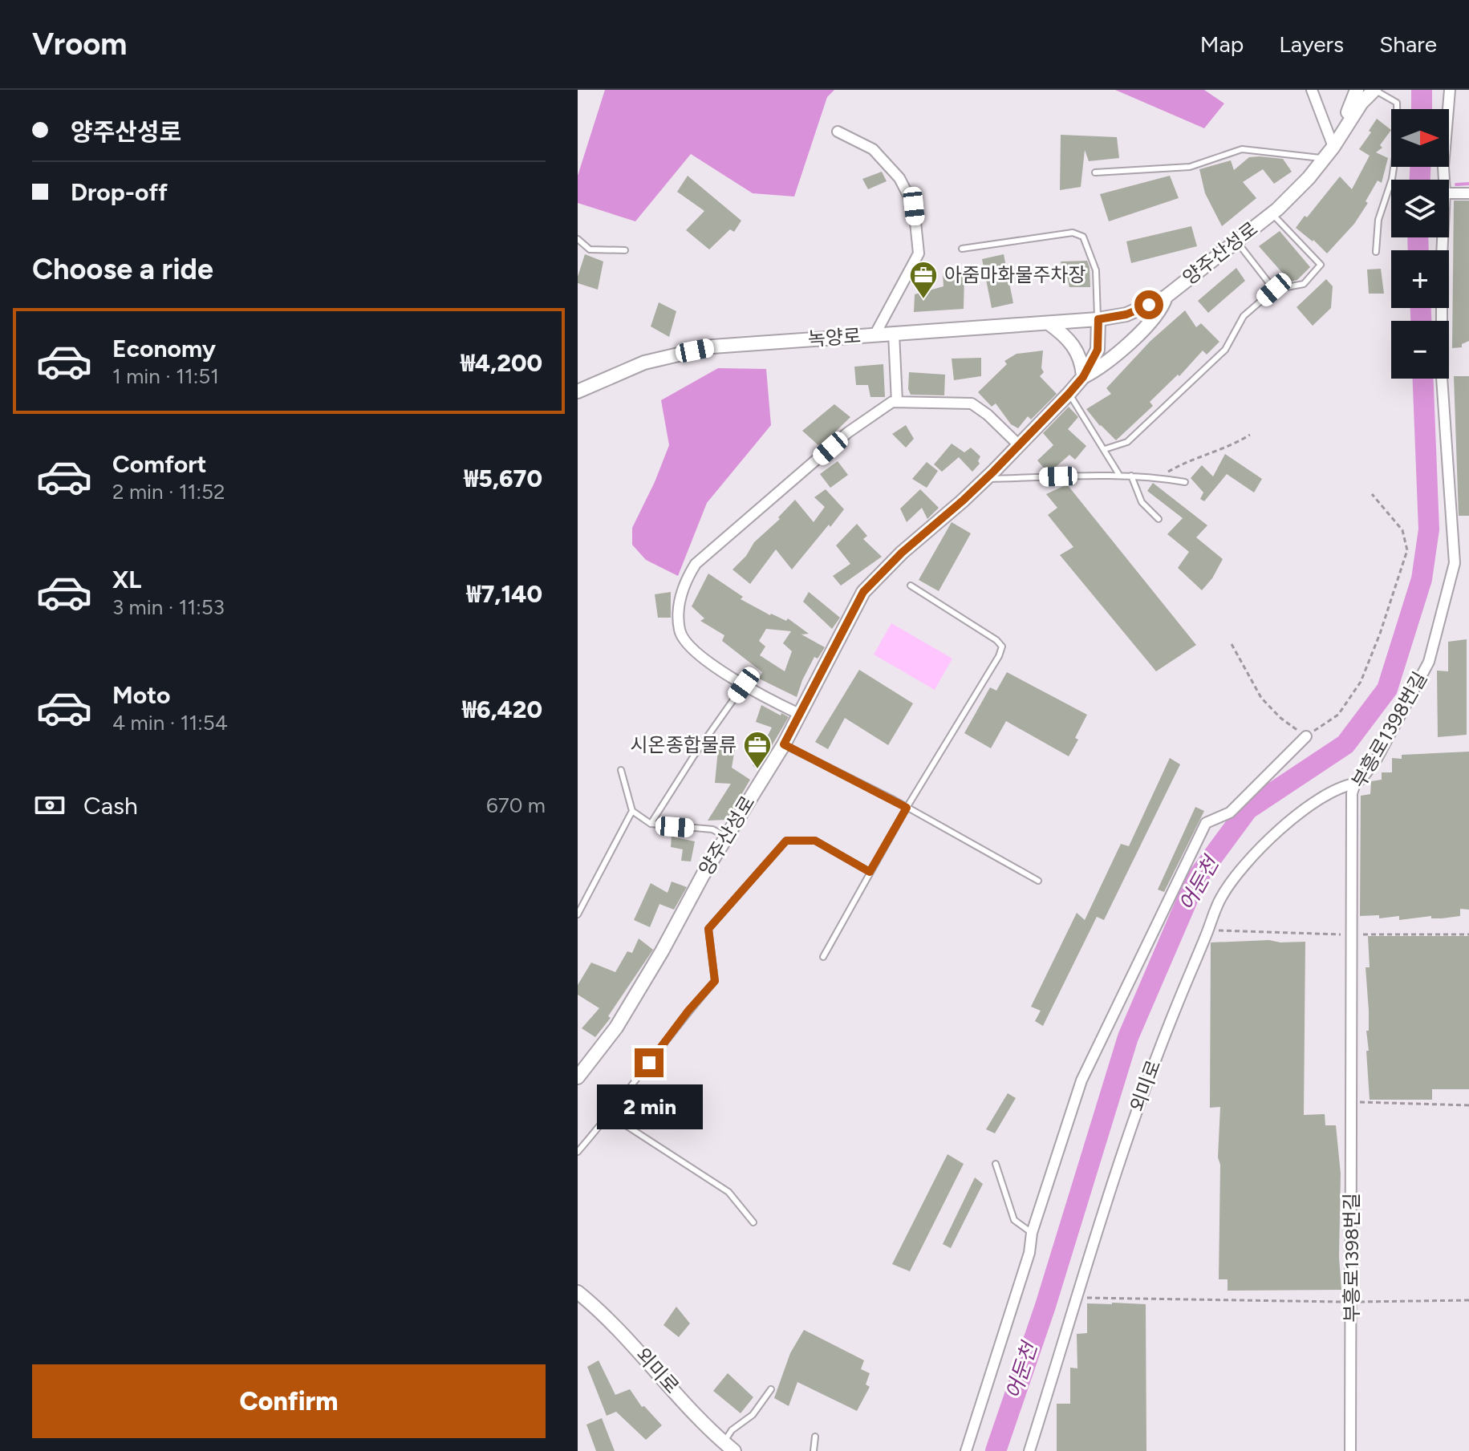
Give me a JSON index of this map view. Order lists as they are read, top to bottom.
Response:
{
  "streets": {
    "street": [
      "양주산성로",
      "녹양로",
      "부흥로1398번길",
      "외미로"
    ]
  },
  "crossings": [
    ["양주산성로", "녹양로"],
    ["부흥로1398번길", "외미로"]
  ],
  "water": ["어둔천"],
  "places": {
    "office": ["아줌마화물주차장", "시온종합물류"]
  },
  "north": "right",
  "page": {
    "header": "Vroom",
    "nav": ["Map", "Layers", "Share"],
    "banner": ["양주산성로", "Drop-off"],
    "map_buttons": ["+", "−"],
    "heading": "Choose a ride",
    "list": [
      {
        "name": "Economy",
        "note": "1 min · 11:51",
        "value": "₩4,200"
      },
      {
        "name": "Comfort",
        "note": "2 min · 11:52",
        "value": "₩5,670"
      },
      {
        "name": "XL",
        "note": "3 min · 11:53",
        "value": "₩7,140"
      },
      {
        "name": "Moto",
        "note": "4 min · 11:54",
        "value": "₩6,420"
      }
    ],
    "pay": ["Cash", "670 m"],
    "bubble": "2 min",
    "buttons": "Confirm"
  }
}
